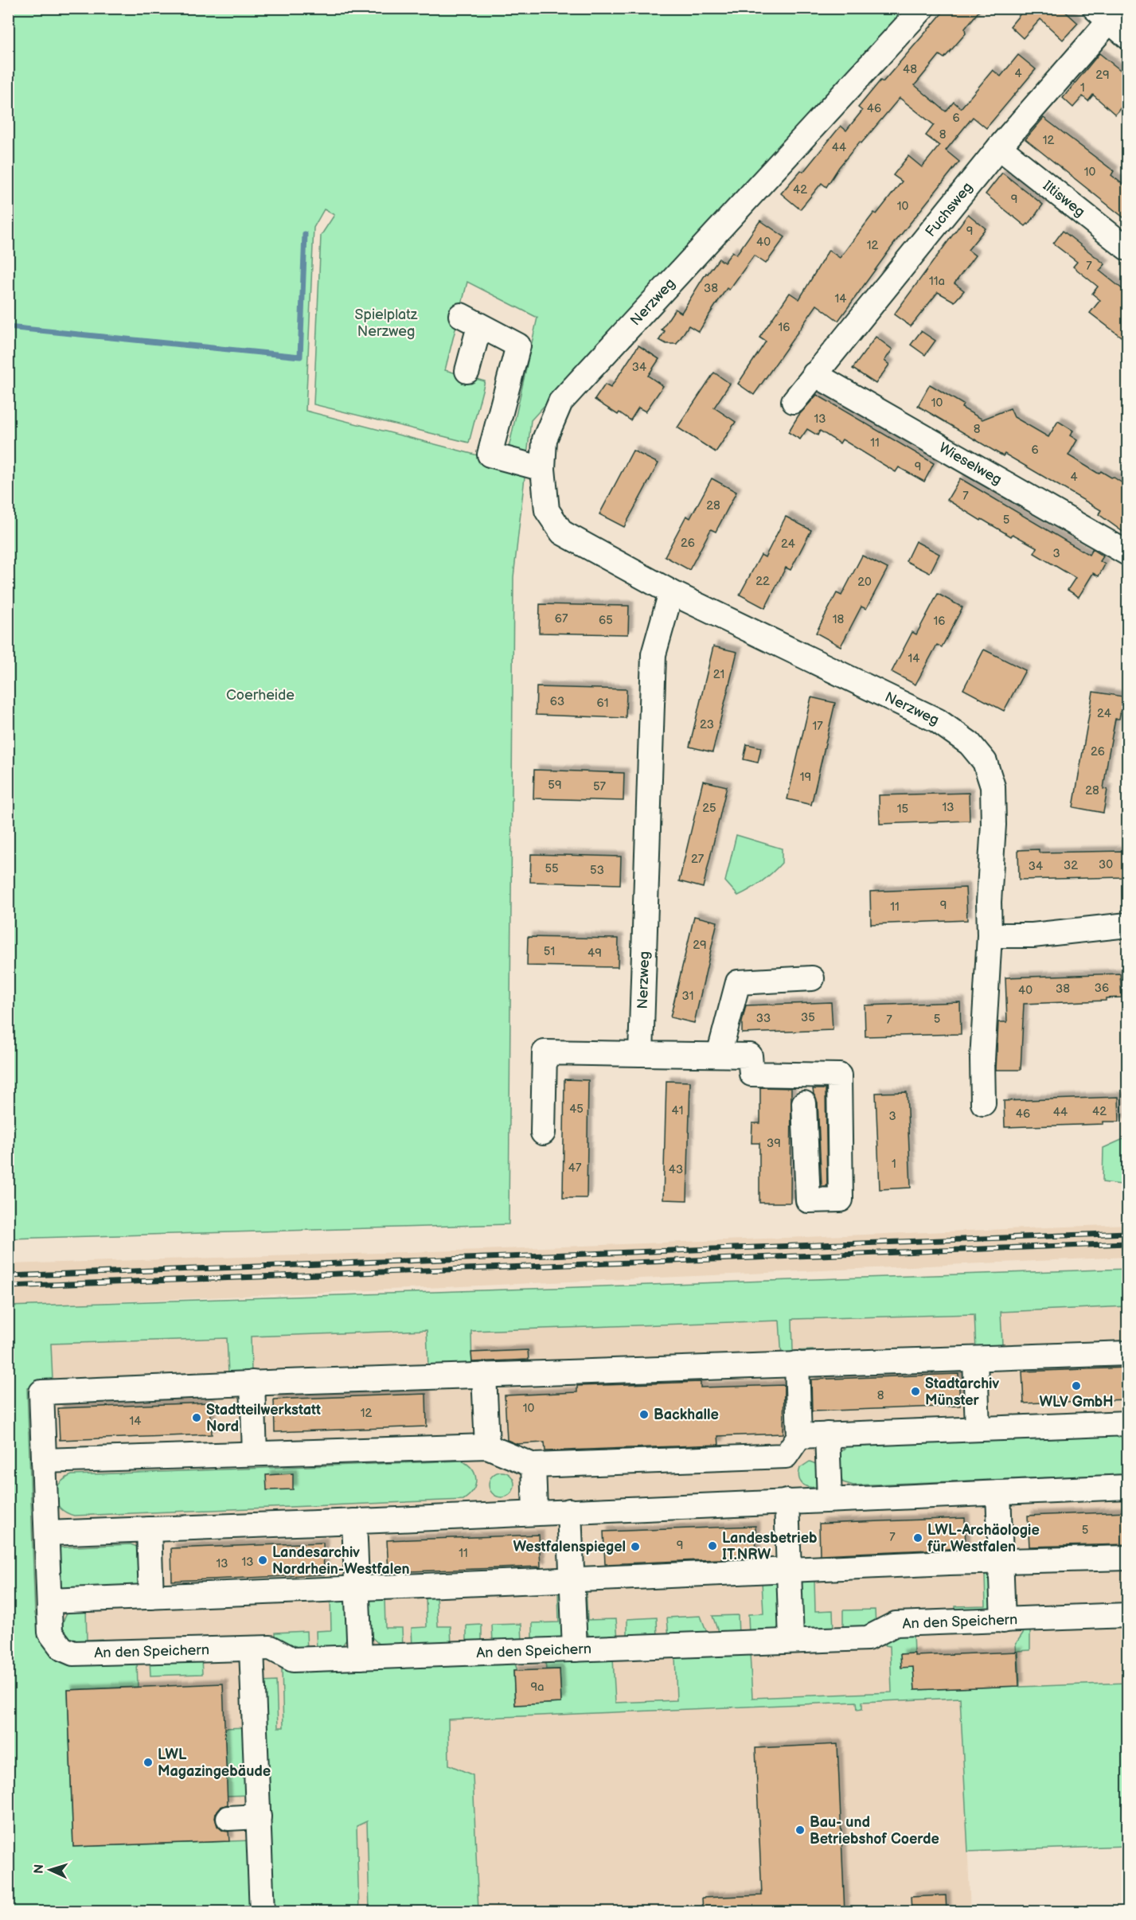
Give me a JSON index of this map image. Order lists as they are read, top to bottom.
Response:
{
  "streets": {
    "street": [
      "Iltisweg",
      "Fuchsweg",
      "Nerzweg",
      "Wieselweg",
      "An den Speichern"
    ]
  },
  "crossings": [
    ["Iltisweg", "Fuchsweg"],
    ["Fuchsweg", "Wieselweg"]
  ],
  "parks": ["Spielplatz Nerzweg", "Coerheide"],
  "places": [
    "WLV GmbH",
    "Stadtarchiv Münster",
    "Backhalle",
    "Stadtteilwerkstatt Nord",
    "LWL-Archäologie für Westfalen",
    "Landesbetrieb IT.NRW",
    "Westfalenspiegel",
    "Landesarchiv Nordrhein-Westfalen",
    "LWL Magazingebäude",
    "Bau- und Betriebshof Coerde"
  ],
  "house_numbers": [
    "48",
    "4",
    "29",
    "1",
    "46",
    "6",
    "8",
    "12",
    "44",
    "10",
    "42",
    "9",
    "10",
    "9",
    "40",
    "12",
    "7",
    "11a",
    "38",
    "14",
    "16",
    "34",
    "10",
    "13",
    "8",
    "11",
    "6",
    "9",
    "4",
    "7",
    "28",
    "5",
    "26",
    "24",
    "3",
    "22",
    "20",
    "67",
    "18",
    "65",
    "16",
    "14",
    "21",
    "63",
    "61",
    "24",
    "23",
    "17",
    "26",
    "19",
    "59",
    "57",
    "28",
    "13",
    "25",
    "15",
    "27",
    "30",
    "32",
    "34",
    "55",
    "53",
    "9",
    "11",
    "29",
    "51",
    "49",
    "36",
    "38",
    "40",
    "31",
    "35",
    "33",
    "5",
    "7",
    "45",
    "41",
    "42",
    "44",
    "46",
    "3",
    "39",
    "1",
    "47",
    "43",
    "8",
    "10",
    "12",
    "14",
    "5",
    "7",
    "9",
    "11",
    "13",
    "13",
    "9a"
  ],
  "north": "left"
}
